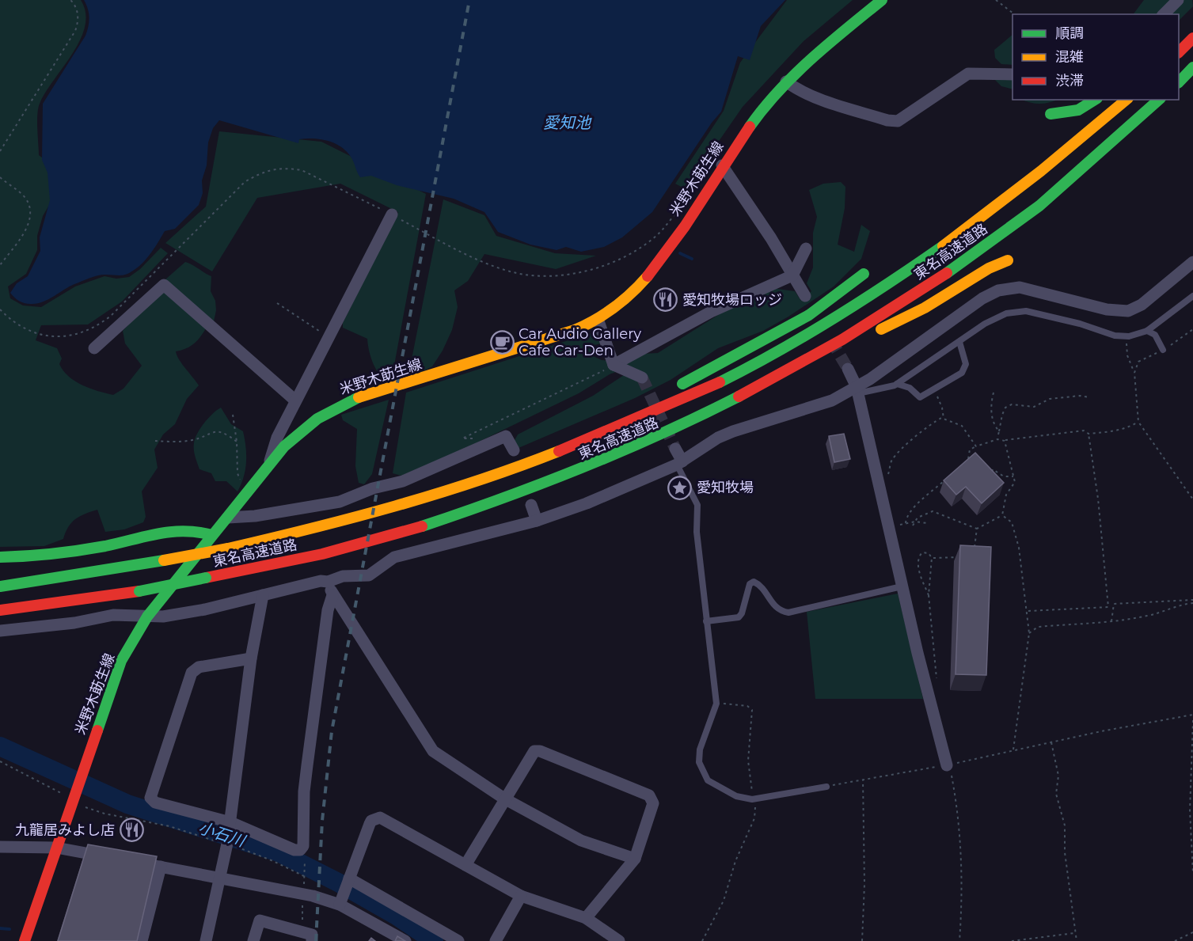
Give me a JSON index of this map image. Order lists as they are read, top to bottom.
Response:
{
  "streets": {
    "main road": ["米野木莇生線", "東名高速道路"]
  },
  "water": ["愛知池", "小石川"],
  "places": {
    "restaurant": ["愛知牧場ロッジ", "九龍居みよし店"],
    "cafe": ["Car Audio Gallery Cafe Car-Den"],
    "place": ["愛知牧場"]
  },
  "legend": ["順調", "混雑", "渋滞"]
}
